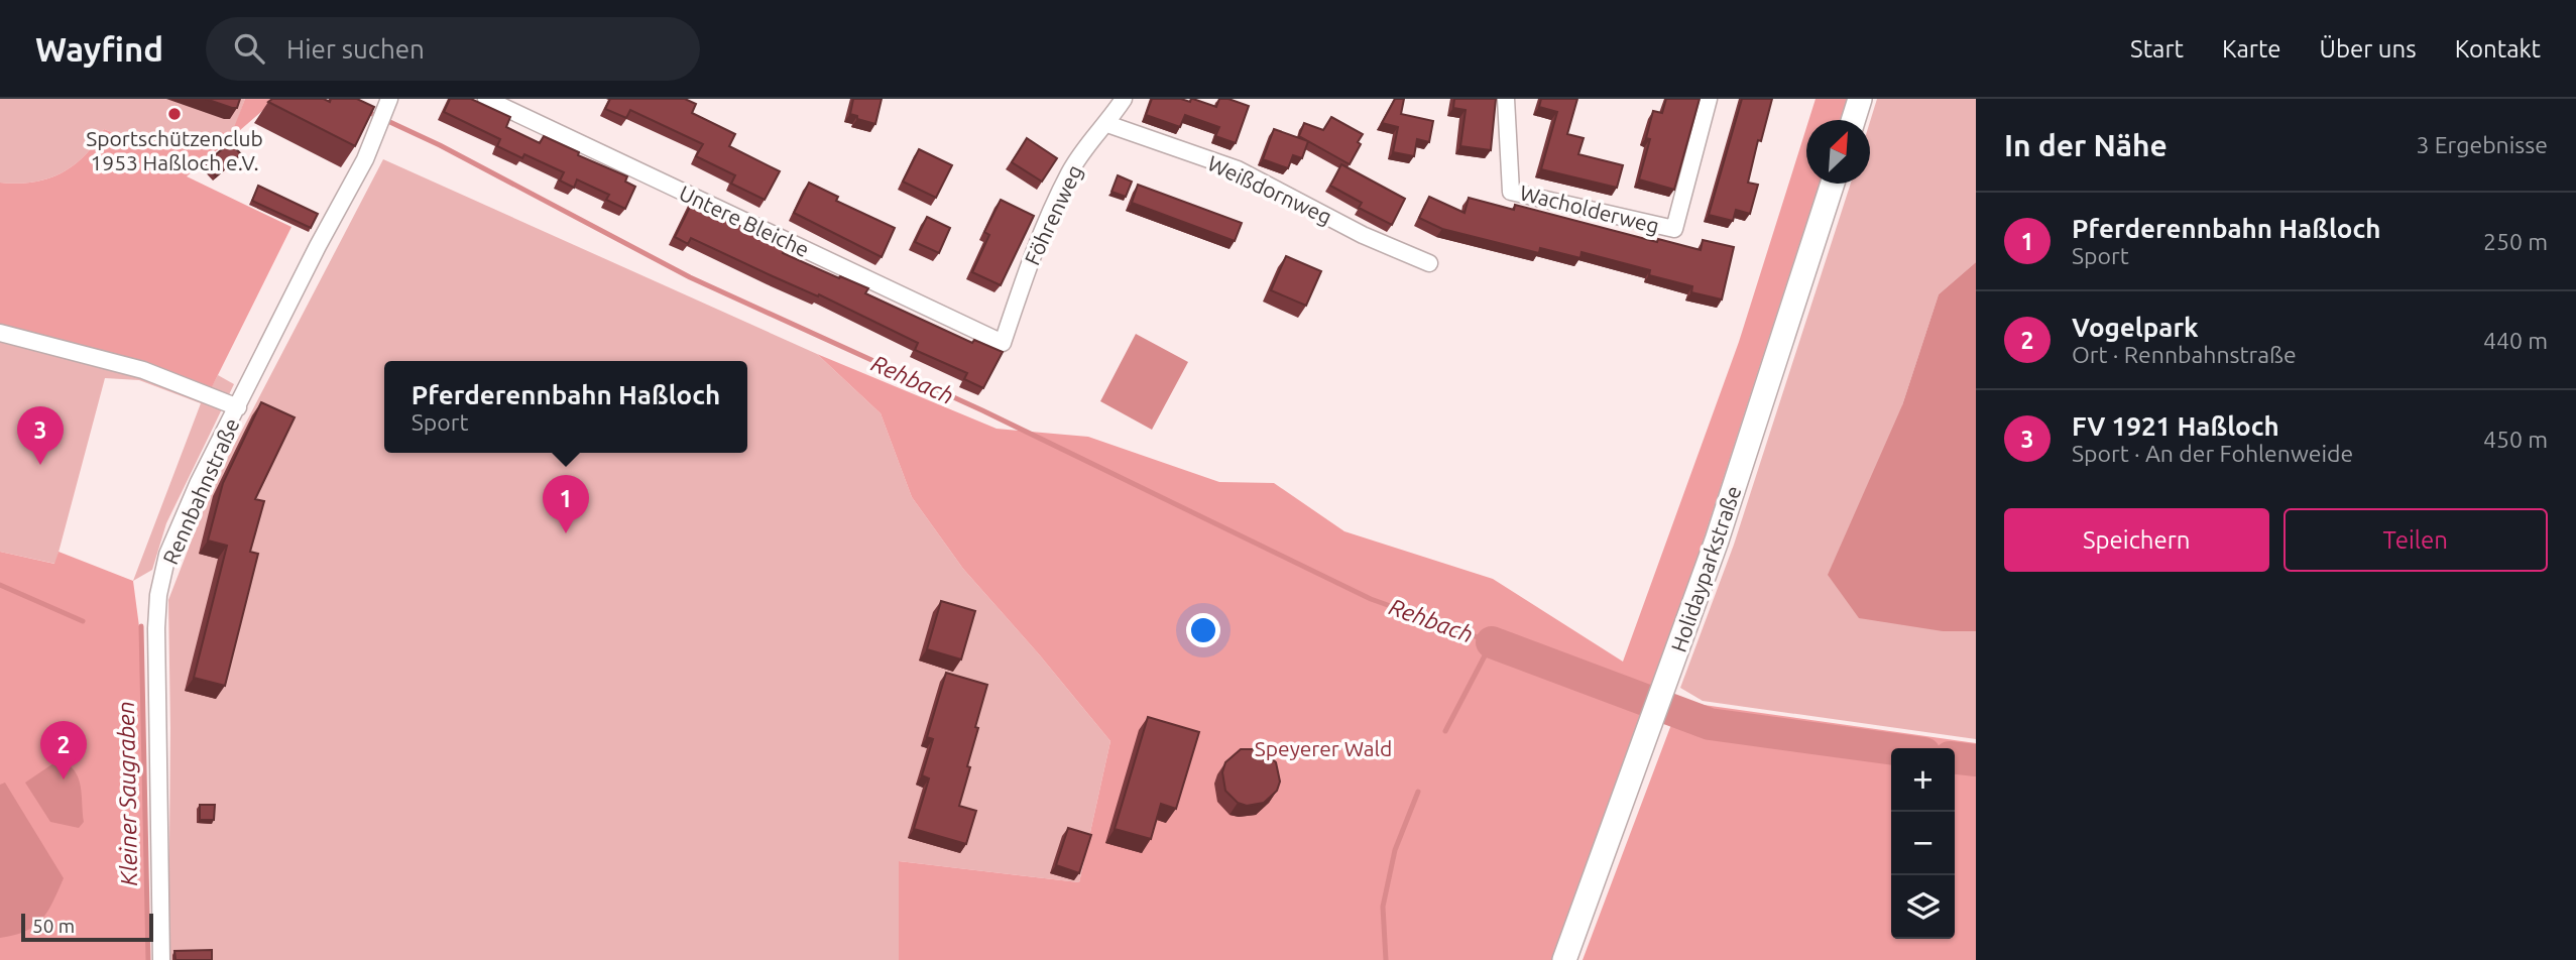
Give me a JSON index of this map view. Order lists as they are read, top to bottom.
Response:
{
  "streets": {
    "main road": ["Holidayparkstraße"],
    "street": [
      "Weißdornweg",
      "Wacholderweg",
      "Föhrenweg",
      "Untere Bleiche",
      "Rennbahnstraße"
    ]
  },
  "crossings": [
    ["Weißdornweg", "Föhrenweg"],
    ["Föhrenweg", "Untere Bleiche"]
  ],
  "water": ["Rehbach", "Kleiner Saugraben"],
  "parks": ["Speyerer Wald"],
  "places": ["Sportschützenclub 1953 Haßloch e.V."],
  "scale_bar": "50 m",
  "north": "top right",
  "page": {
    "header": "Wayfind",
    "search": "Hier suchen",
    "nav": [
      "Start",
      "Karte",
      "Über uns",
      "Kontakt"
    ],
    "heading": ["In der Nähe", "3 Ergebnisse"],
    "list": [
      {
        "mark": "1",
        "name": "Pferderennbahn Haßloch",
        "note": "Sport",
        "value": "250 m"
      },
      {
        "mark": "2",
        "name": "Vogelpark",
        "note": "Ort · Rennbahnstraße",
        "value": "440 m"
      },
      {
        "mark": "3",
        "name": "FV 1921 Haßloch",
        "note": "Sport · An der Fohlenweide",
        "value": "450 m"
      }
    ],
    "popup": ["Pferderennbahn Haßloch", "Sport"],
    "pins": ["3", "1", "2"],
    "buttons": ["Speichern", "Teilen"],
    "map_buttons": ["+", "−"],
    "scale": "50 m"
  }
}
